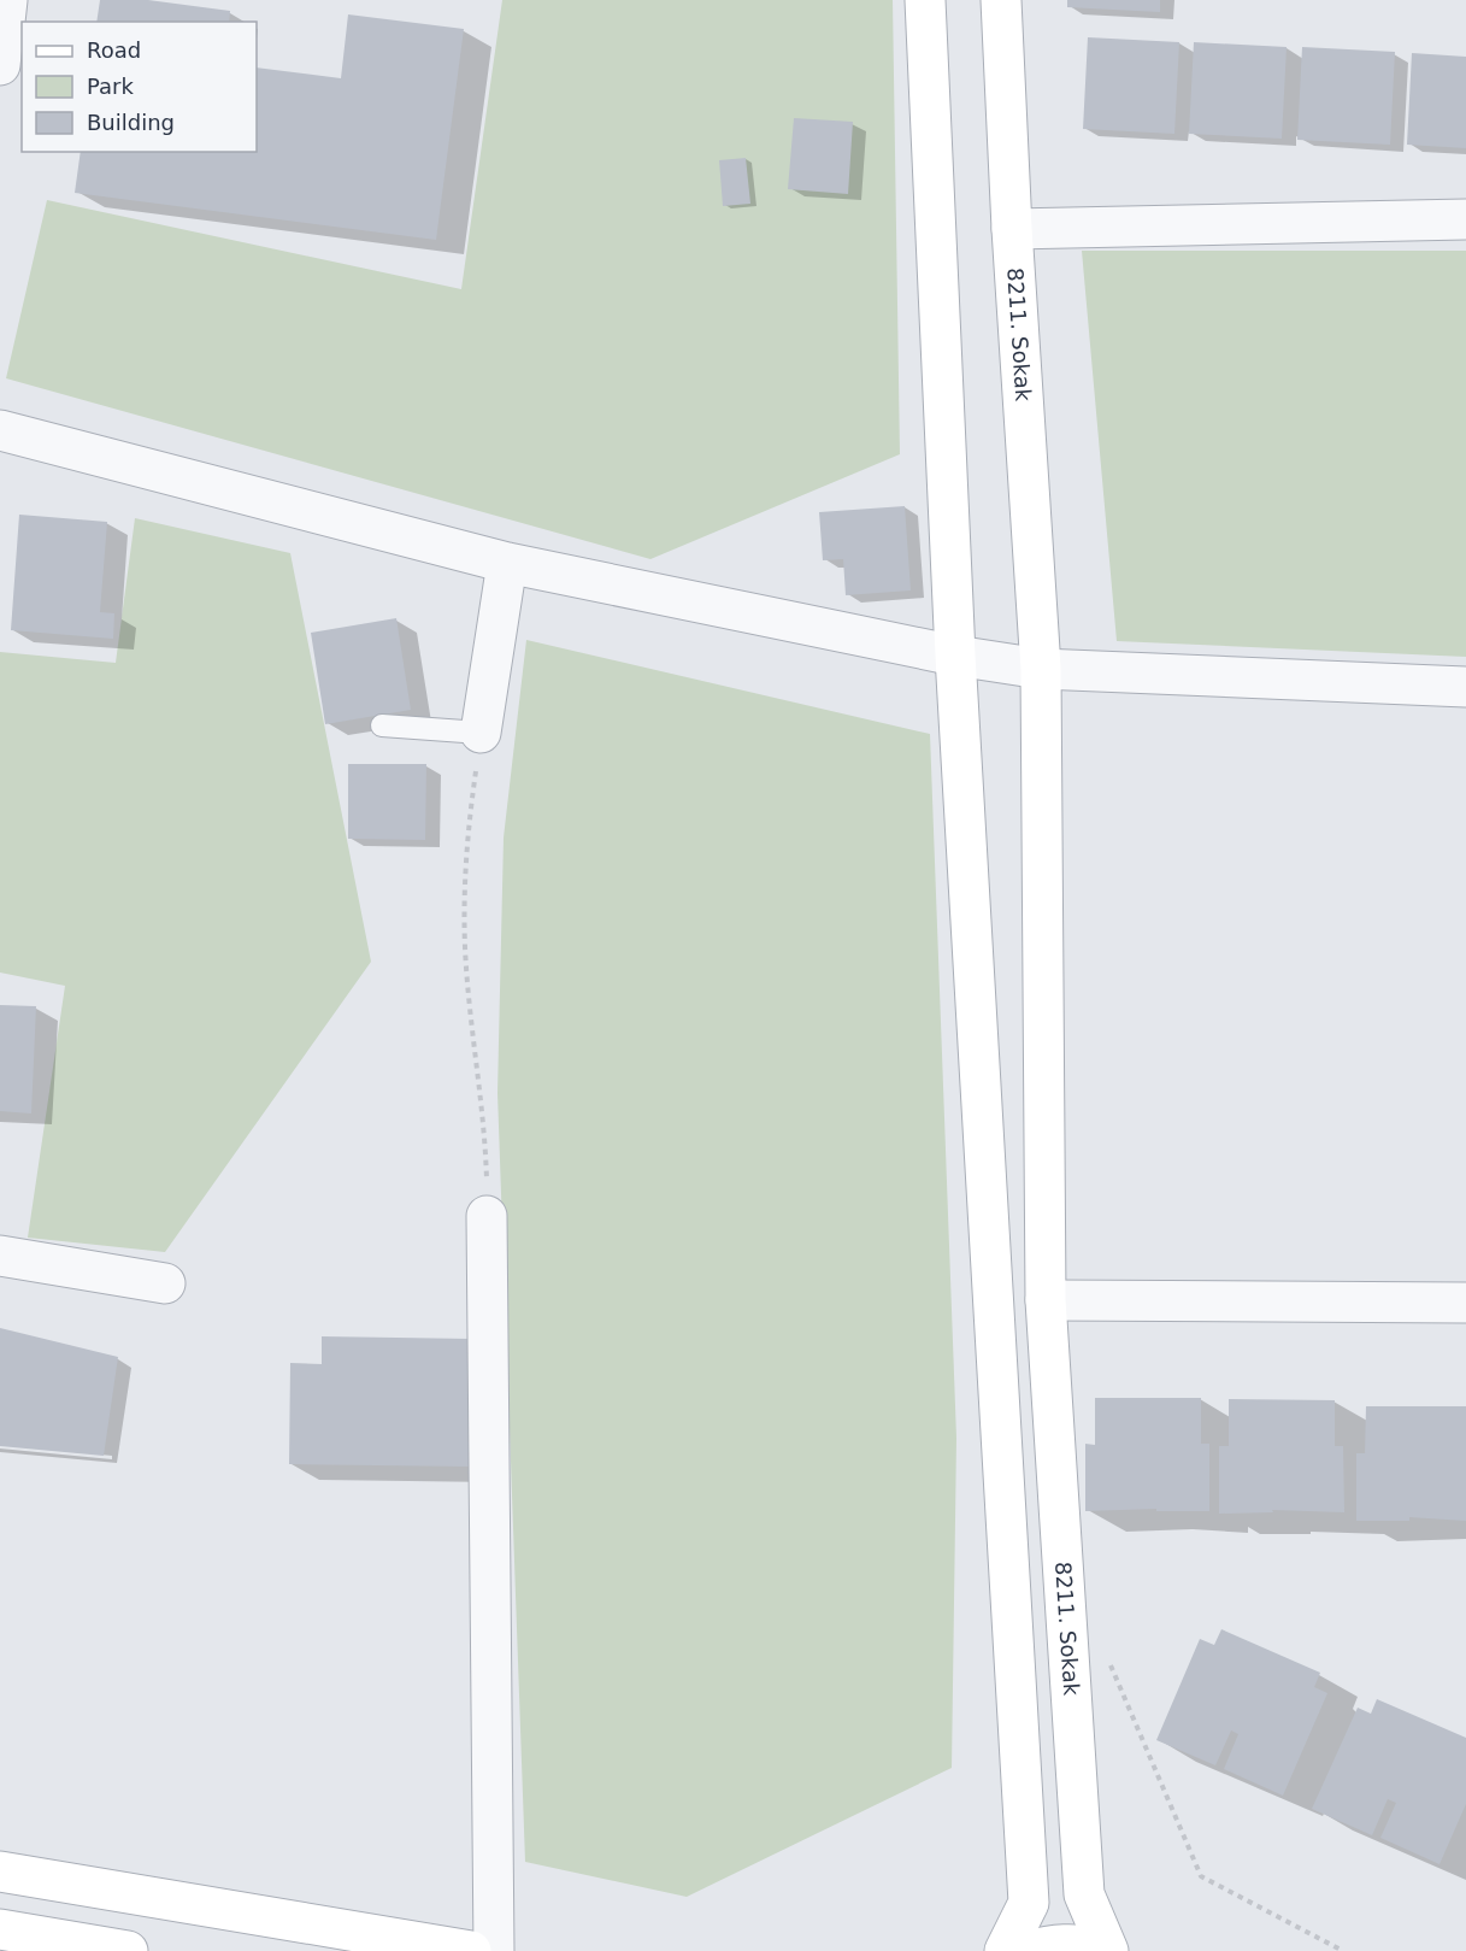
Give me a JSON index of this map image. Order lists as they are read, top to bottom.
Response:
{
  "streets": {
    "street": ["8211. Sokak"]
  },
  "legend": ["Road", "Park", "Building"]
}
